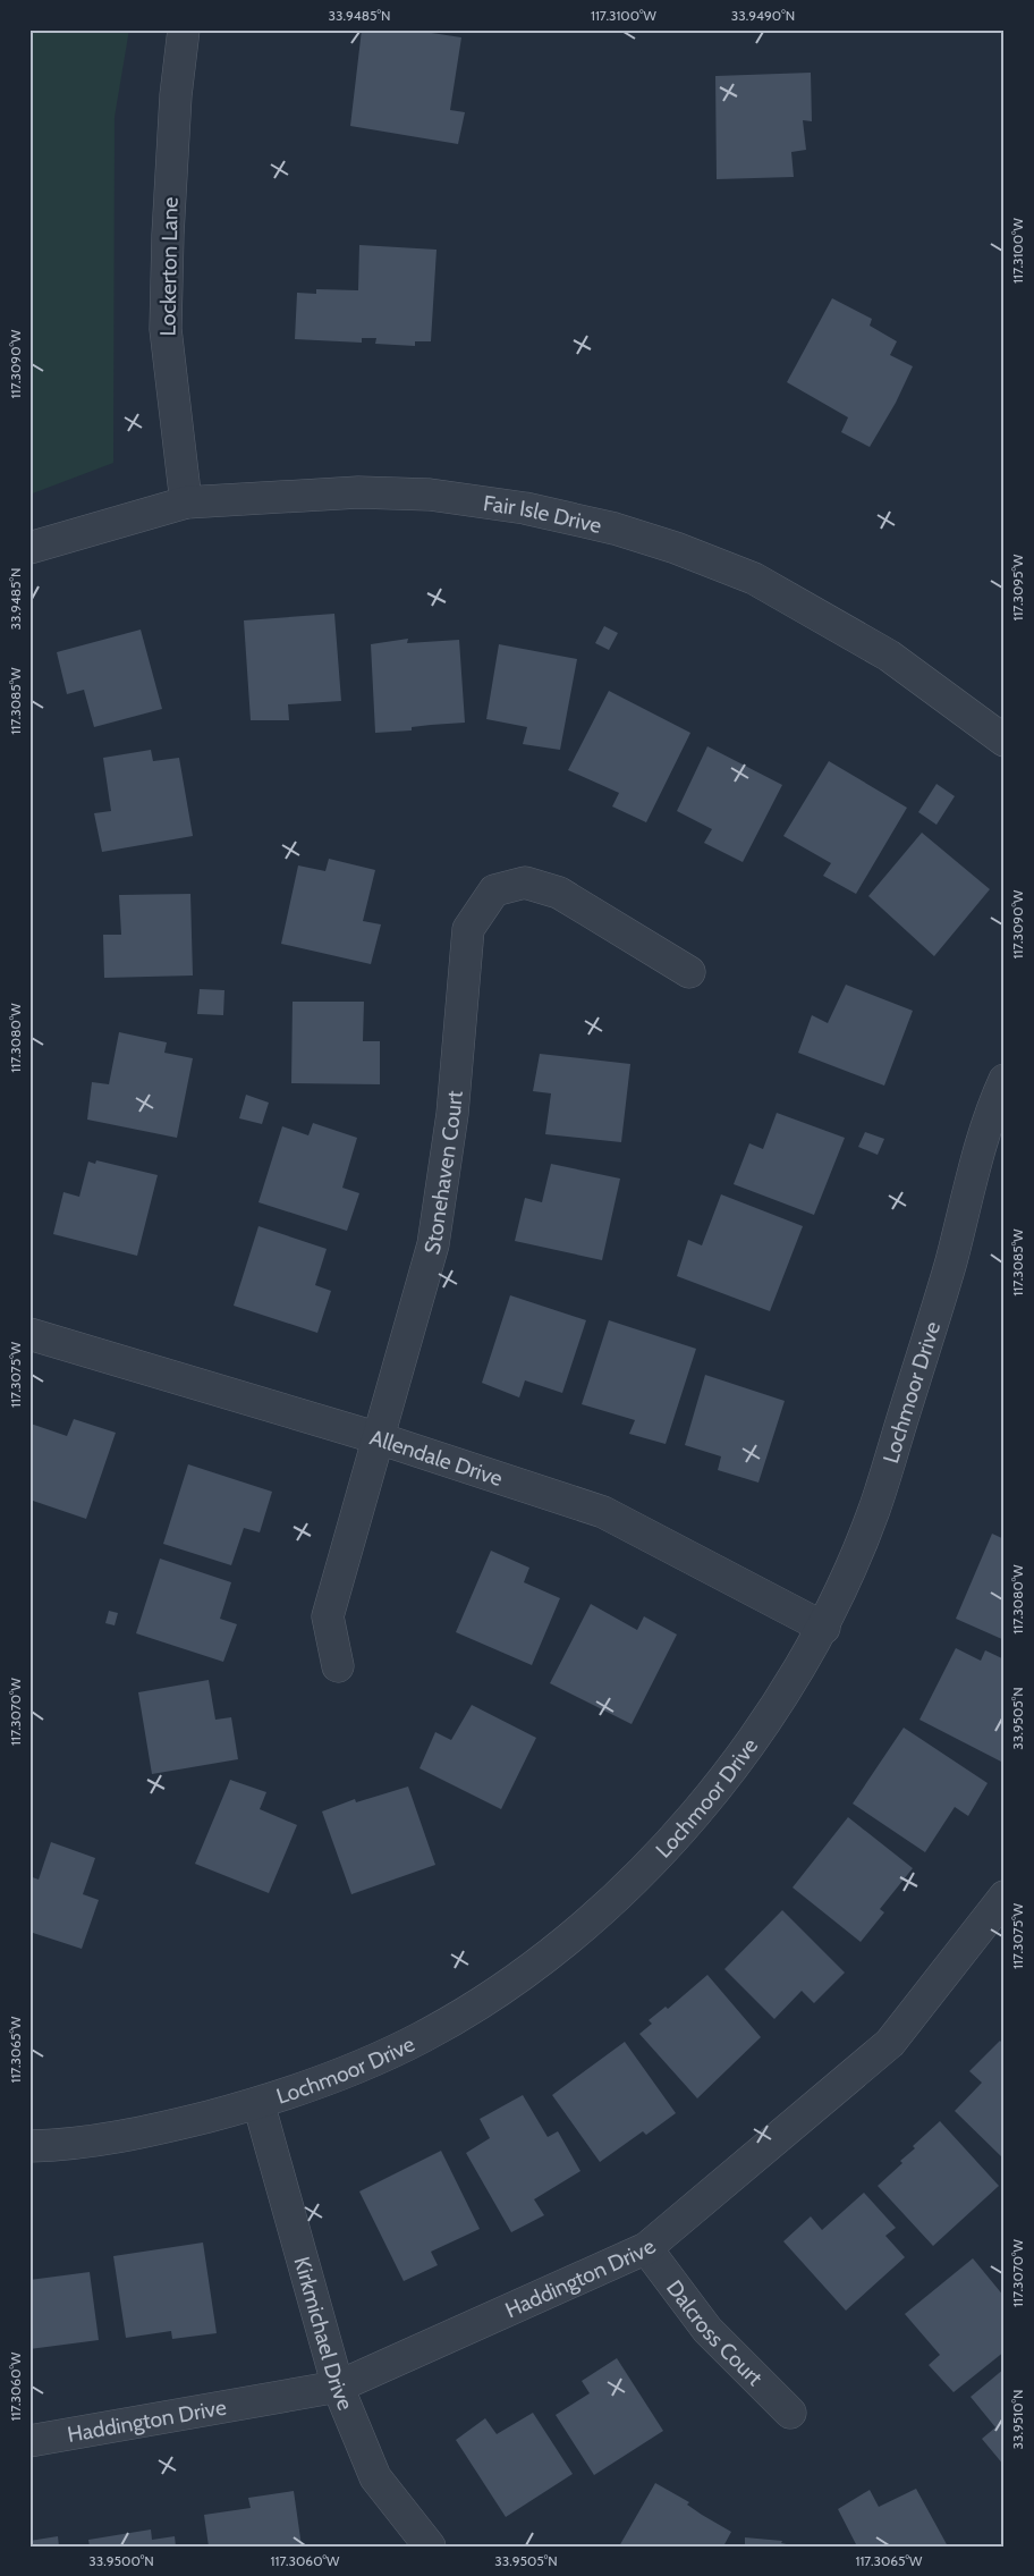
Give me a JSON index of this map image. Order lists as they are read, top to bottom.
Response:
{
  "streets": {
    "street": [
      "Lockerton Lane",
      "Fair Isle Drive",
      "Stonehaven Court",
      "Lochmoor Drive",
      "Allendale Drive",
      "Haddington Drive",
      "Dalcross Court",
      "Kirkmichael Drive"
    ]
  },
  "crossings": [
    ["Lockerton Lane", "Fair Isle Drive"],
    ["Stonehaven Court", "Allendale Drive"],
    ["Lochmoor Drive", "Allendale Drive"],
    ["Lochmoor Drive", "Kirkmichael Drive"],
    ["Haddington Drive", "Dalcross Court"],
    ["Haddington Drive", "Kirkmichael Drive"]
  ],
  "coordinates": [
    "33.9485°N",
    "117.3100°W",
    "33.9490°N",
    "117.3090°W",
    "117.3095°W",
    "117.3085°W",
    "117.3080°W",
    "117.3075°W",
    "117.3070°W",
    "33.9505°N",
    "117.3065°W",
    "117.3060°W",
    "33.9510°N",
    "33.9500°N"
  ]
}
